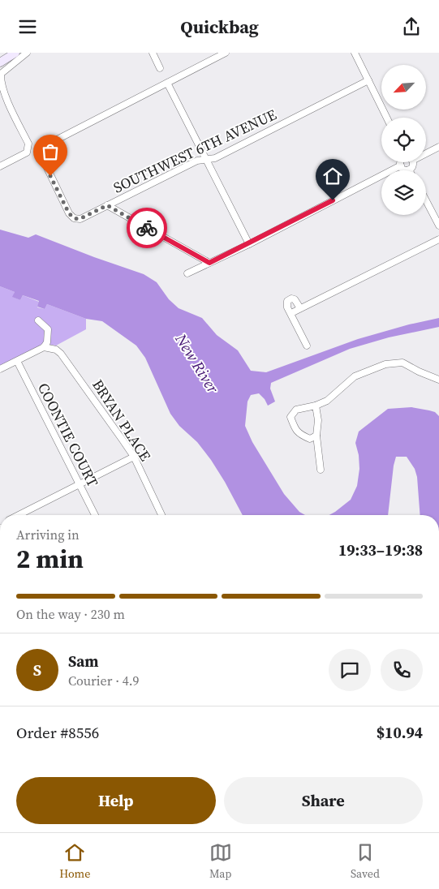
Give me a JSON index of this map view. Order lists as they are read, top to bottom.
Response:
{
  "streets": {
    "street": ["SOUTHWEST 6TH AVENUE", "BRYAN PLACE", "COONTIE COURT"]
  },
  "water": ["New River"],
  "north": "bottom left",
  "page": {
    "header": "Quickbag",
    "heading": ["2 min", "Arriving in", "19:33–19:38"],
    "panel": [
      "Sam",
      "Courier · 4.9",
      "Order #8556",
      "$10.94"
    ],
    "bar": "On the way · 230 m",
    "round": "S",
    "buttons": ["Help", "Share"],
    "tabs": ["Home", "Map", "Saved"]
  }
}
